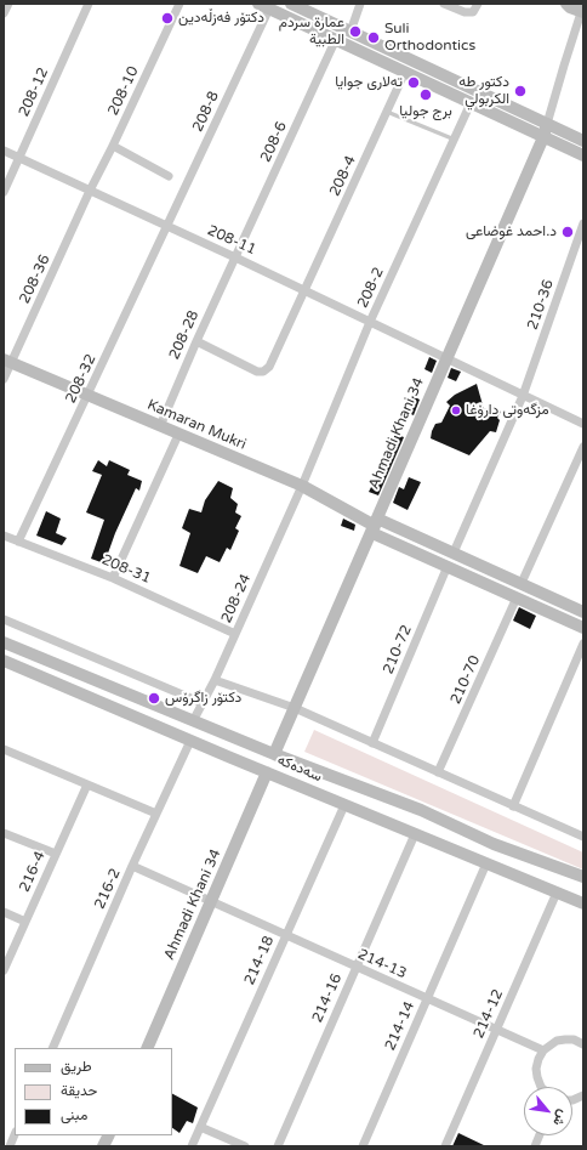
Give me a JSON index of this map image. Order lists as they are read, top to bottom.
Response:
{
  "streets": {
    "main road": ["Kamaran Mukri", "Ahmadi Khani 34", "سەدەکە"],
    "street": [
      "208-10",
      "208-12",
      "208-8",
      "208-6",
      "208-4",
      "208-11",
      "208-36",
      "208-2",
      "210-36",
      "208-28",
      "208-32",
      "208-31",
      "208-24",
      "210-72",
      "210-70",
      "216-4",
      "216-2",
      "214-18",
      "214-13",
      "214-16",
      "214-12",
      "214-14"
    ]
  },
  "crossings": [
    ["208-10", "208-11"],
    ["208-10", "208-36"],
    ["208-12", "208-11"],
    ["208-8", "208-11"],
    ["208-8", "208-32"],
    ["208-6", "208-11"],
    ["208-6", "208-28"],
    ["208-4", "208-11"],
    ["208-4", "208-28"],
    ["208-11", "208-36"],
    ["208-11", "208-2"],
    ["208-11", "208-28"],
    ["208-11", "208-32"],
    ["208-11", "Ahmadi Khani 34"],
    ["208-36", "Kamaran Mukri"],
    ["208-2", "Kamaran Mukri"],
    ["208-2", "208-24"],
    ["210-36", "Kamaran Mukri"],
    ["208-28", "Kamaran Mukri"],
    ["208-32", "Kamaran Mukri"],
    ["208-32", "208-31"],
    ["Kamaran Mukri", "Ahmadi Khani 34"],
    ["Kamaran Mukri", "208-24"],
    ["Kamaran Mukri", "210-72"],
    ["Kamaran Mukri", "210-70"],
    ["Ahmadi Khani 34", "سەدەکە"],
    ["Ahmadi Khani 34", "214-13"],
    ["208-31", "208-24"],
    ["208-24", "سەدەکە"],
    ["سەدەکە", "216-2"],
    ["سەدەکە", "214-18"],
    ["سەدەکە", "214-16"],
    ["سەدەکە", "214-12"],
    ["سەدەکە", "214-14"],
    ["216-2", "214-13"],
    ["214-18", "214-13"],
    ["214-13", "214-16"],
    ["214-13", "214-12"],
    ["214-13", "214-14"]
  ],
  "places": [
    "دکتۆر فەزڵەدین",
    "عمارة سردم الطبية",
    "Suli Orthodontics",
    "تەلاری جوایا",
    "دكتور طه الكربولي",
    "برج جوليا",
    "د.احمد غوضاعی",
    "مزگەوتی دارۆغا",
    "دکتۆر زاگرۆس"
  ],
  "legend": ["طريق", "حديقة", "مبنى"],
  "north": "bottom right"
}
